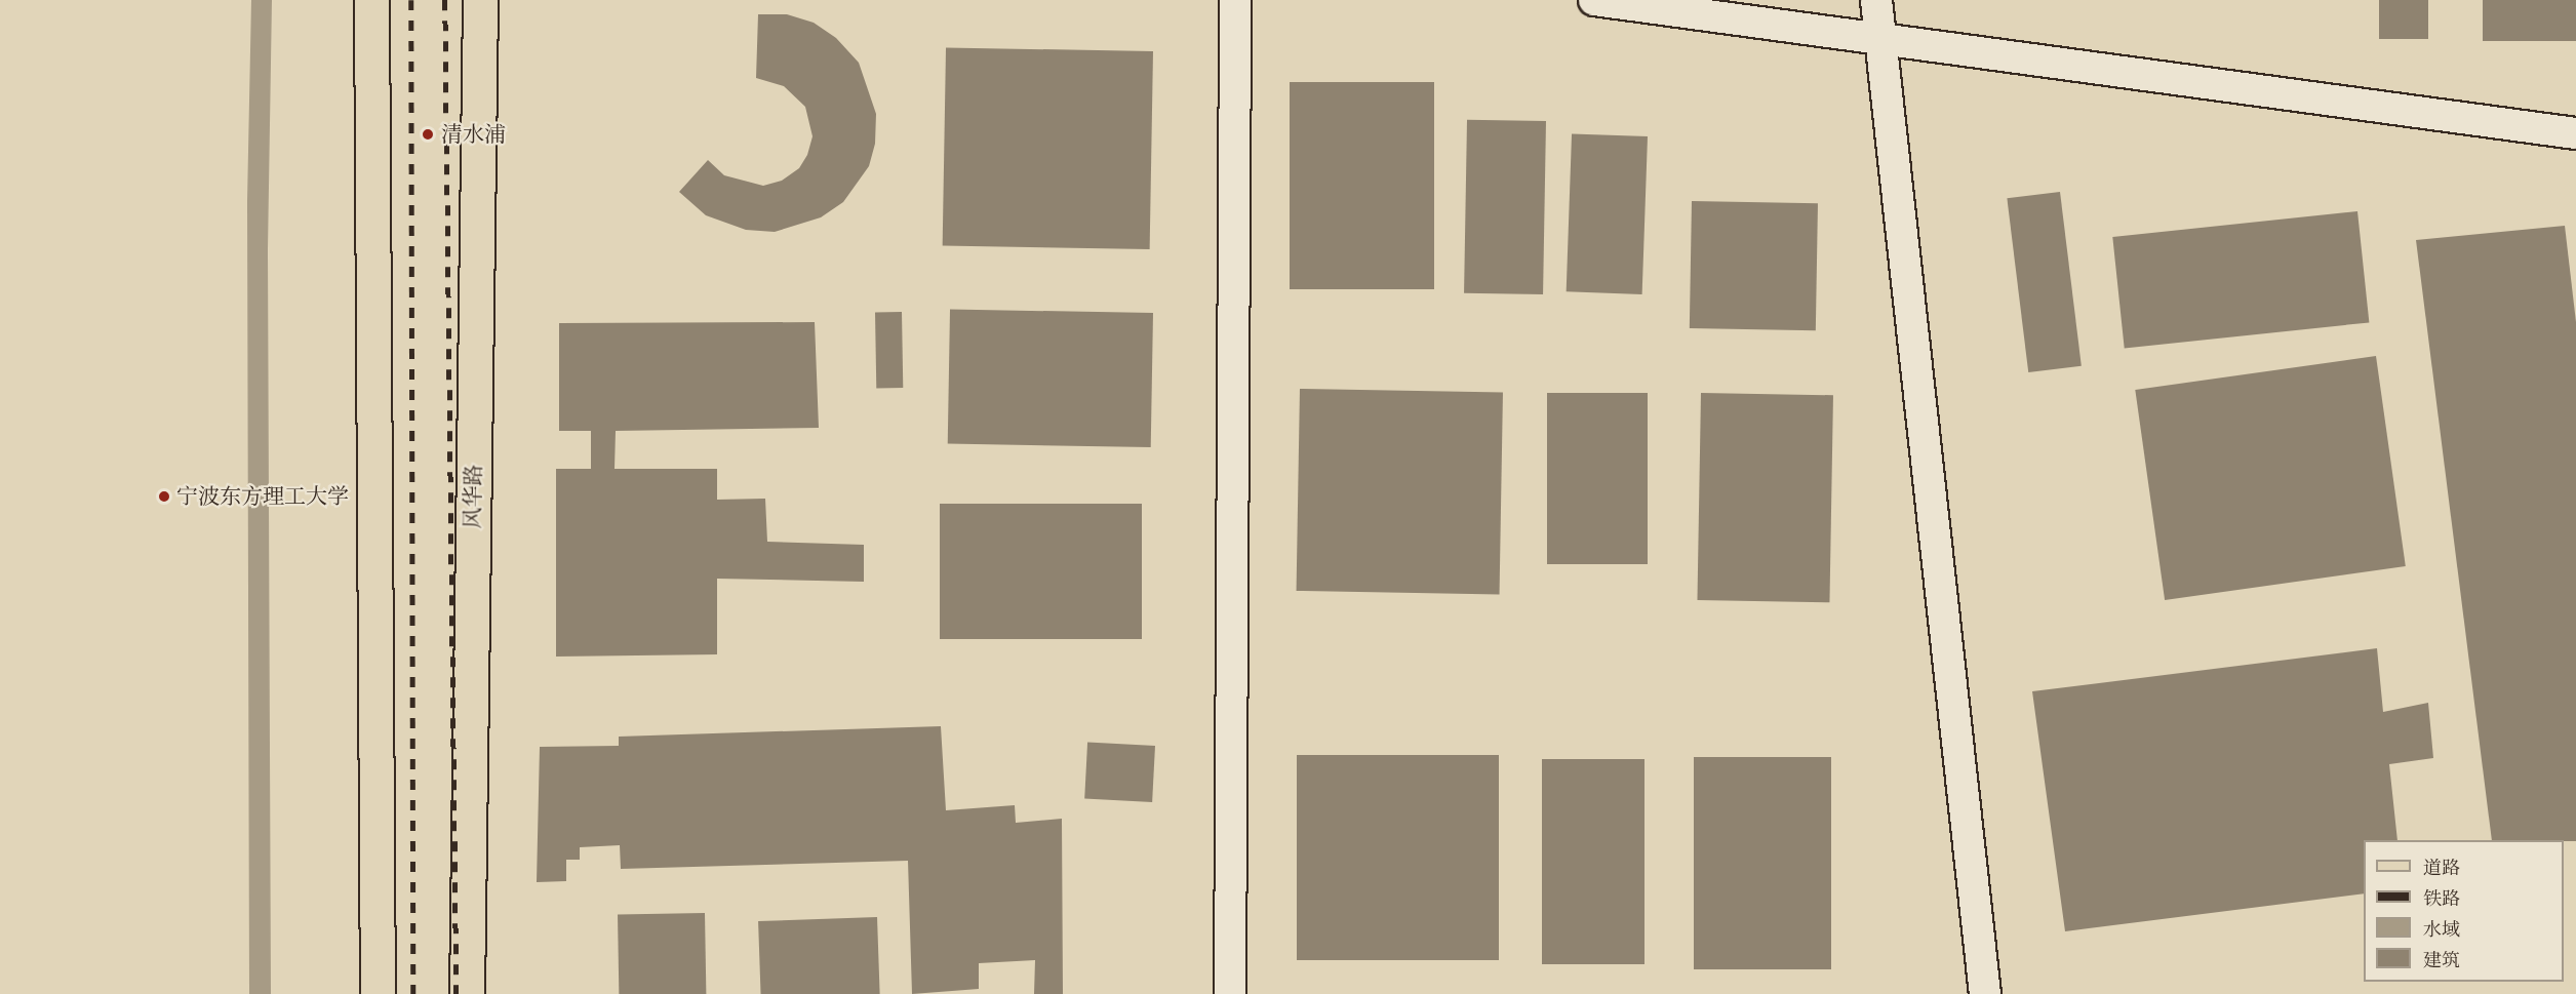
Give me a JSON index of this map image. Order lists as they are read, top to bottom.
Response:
{
  "streets": {
    "main road": ["风华路"]
  },
  "places": ["清水浦", "宁波东方理工大学"],
  "legend": [
    "道路",
    "铁路",
    "水域",
    "建筑"
  ]
}
